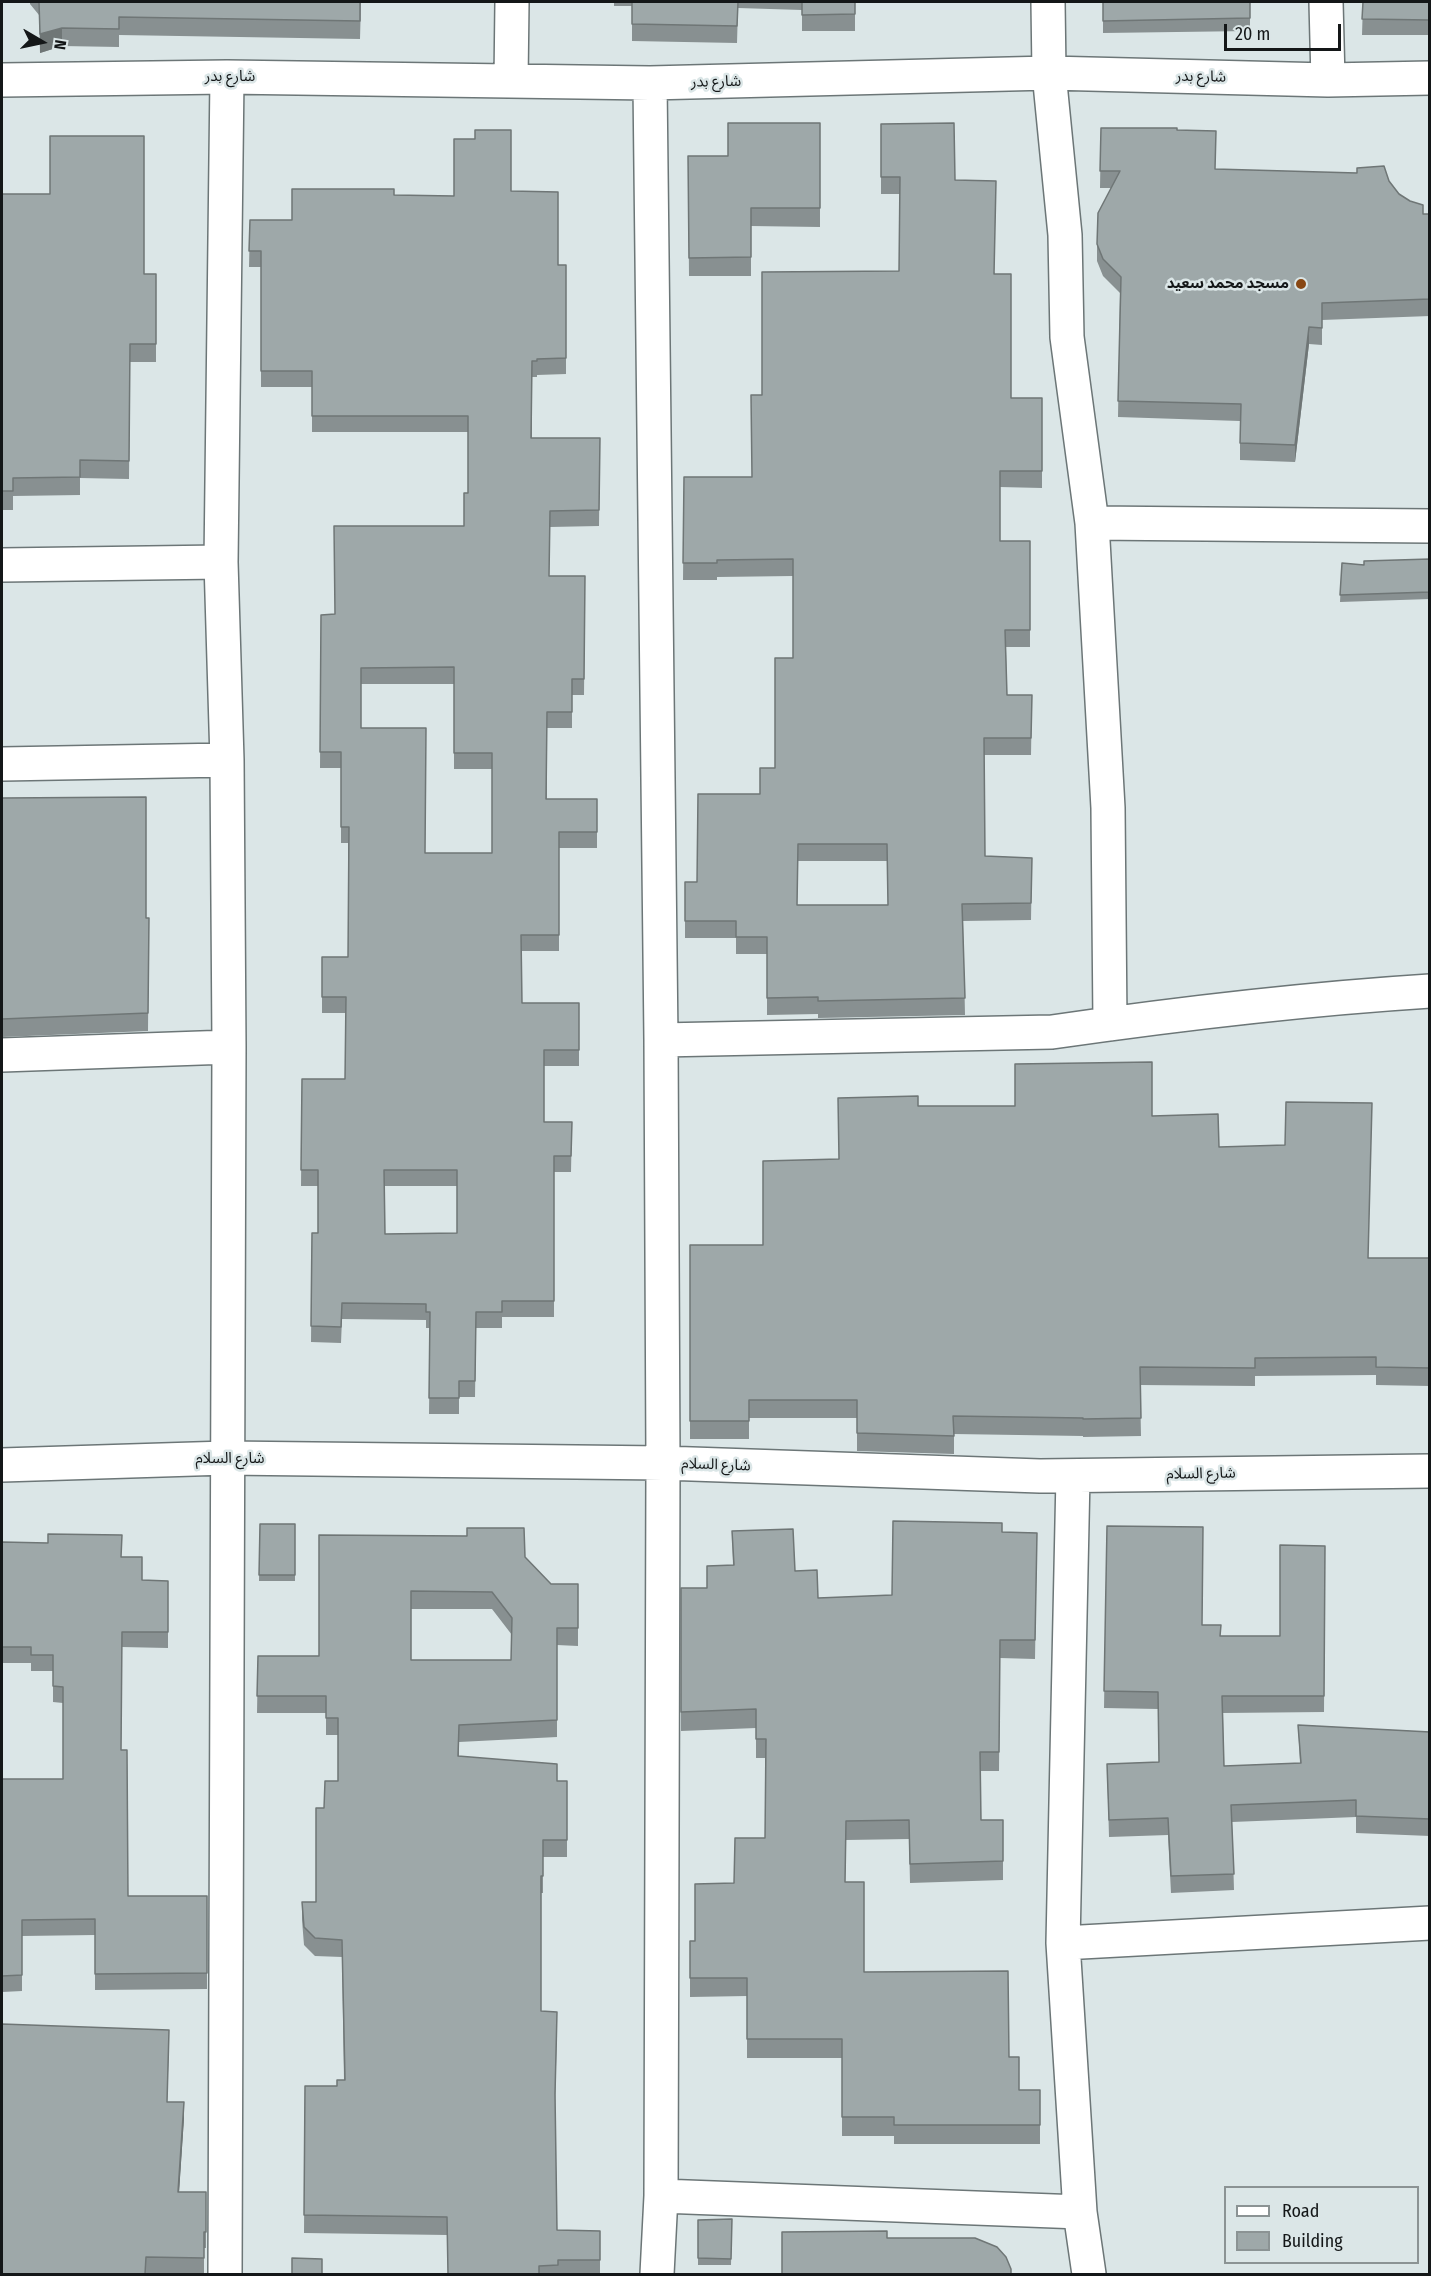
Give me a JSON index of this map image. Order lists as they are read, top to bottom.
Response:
{
  "streets": {
    "street": ["شارع بدر", "شارع السلام"]
  },
  "places": ["مسجد محمد سعيد"],
  "legend": ["Road", "Building"],
  "scale_bar": "20 m",
  "north": "right"
}
